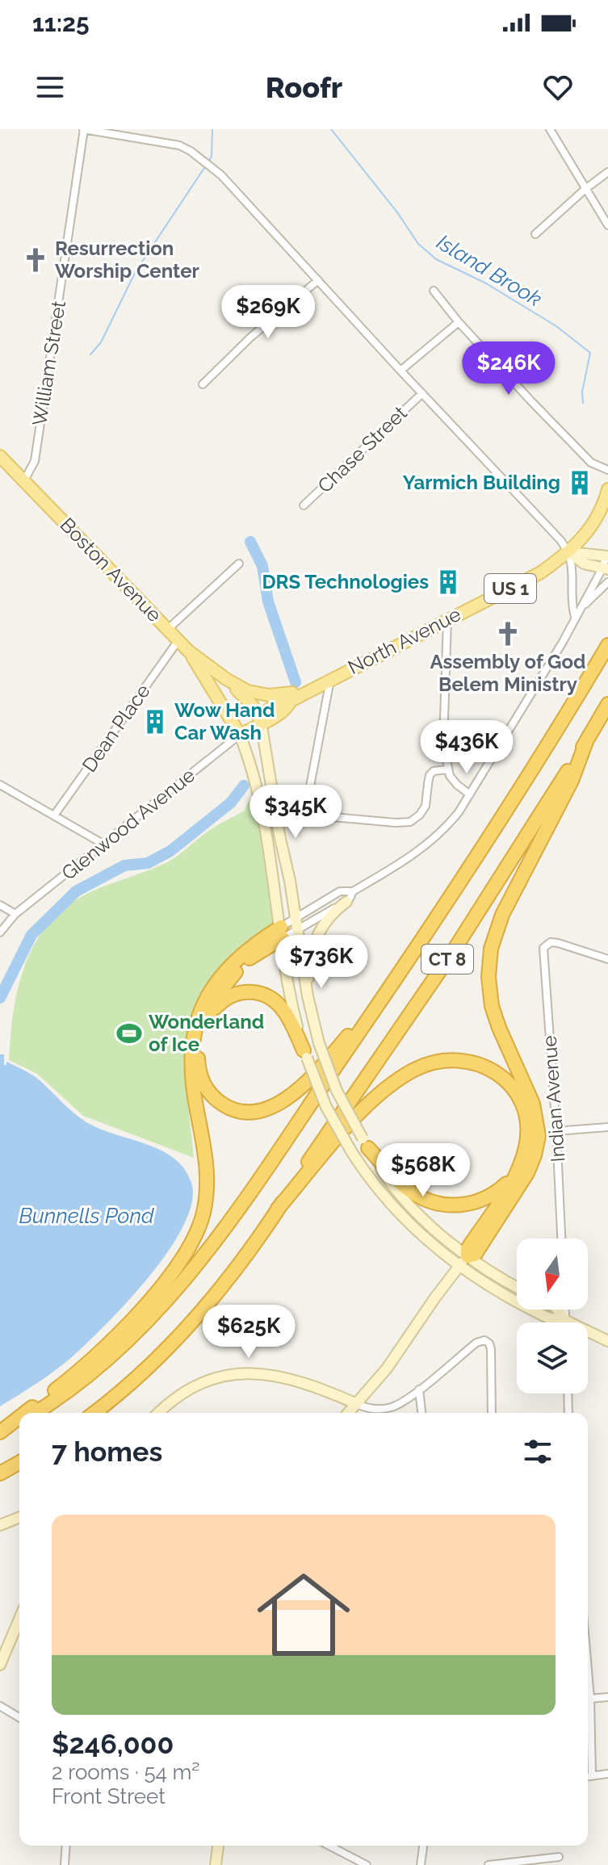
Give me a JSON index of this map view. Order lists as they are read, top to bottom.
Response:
{
  "streets": {
    "highway": ["CT 8"],
    "main road": [
      "Boston Avenue",
      "US 1",
      "North Avenue",
      "Glenwood Avenue"
    ],
    "street": [
      "William Street",
      "Chase Street",
      "Dean Place",
      "Indian Avenue"
    ]
  },
  "crossings": [
    ["William Street", "Boston Avenue"],
    ["Boston Avenue", "US 1"],
    ["Boston Avenue", "Dean Place"],
    ["US 1", "North Avenue"],
    ["US 1", "Glenwood Avenue"],
    ["North Avenue", "Glenwood Avenue"]
  ],
  "water": ["Island Brook", "Bunnells Pond"],
  "places": {
    "church": ["Resurrection Worship Center", "Assembly of God Belem Ministry"],
    "building": ["Yarmich Building", "DRS Technologies", "Wow Hand Car Wash"],
    "sports": ["Wonderland of Ice"]
  },
  "north": "bottom",
  "page": {
    "status": "11:25",
    "header": "Roofr",
    "price": [
      "$269K",
      "$246K",
      "$436K",
      "$345K",
      "$736K",
      "$568K",
      "$625K"
    ],
    "heading": "7 homes",
    "list": [
      {
        "name": "$246,000",
        "note": "2 rooms · 54 m² · Front Street"
      }
    ]
  }
}
